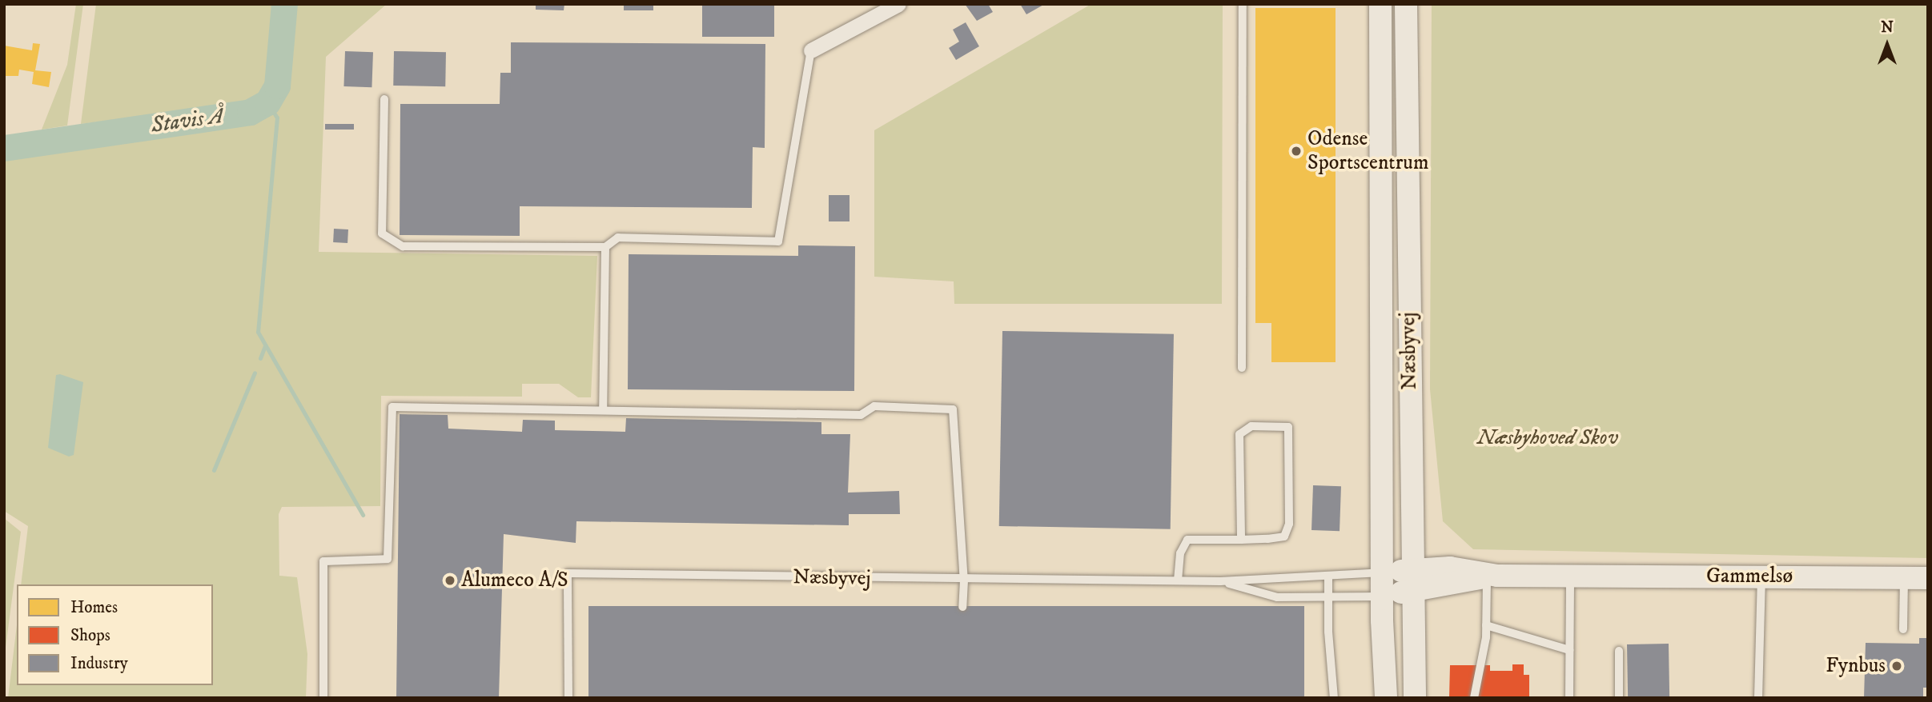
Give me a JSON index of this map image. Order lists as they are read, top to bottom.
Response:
{
  "streets": {
    "street": ["Næsbyvej", "Gammelsø"]
  },
  "crossings": [
    ["Næsbyvej", "Gammelsø"]
  ],
  "water": ["Stavis Å"],
  "parks": ["Næsbyhoved Skov"],
  "places": ["Odense Sportscentrum", "Alumeco A/S", "Fynbus"],
  "legend": ["Homes", "Shops", "Industry"],
  "north": "top"
}
